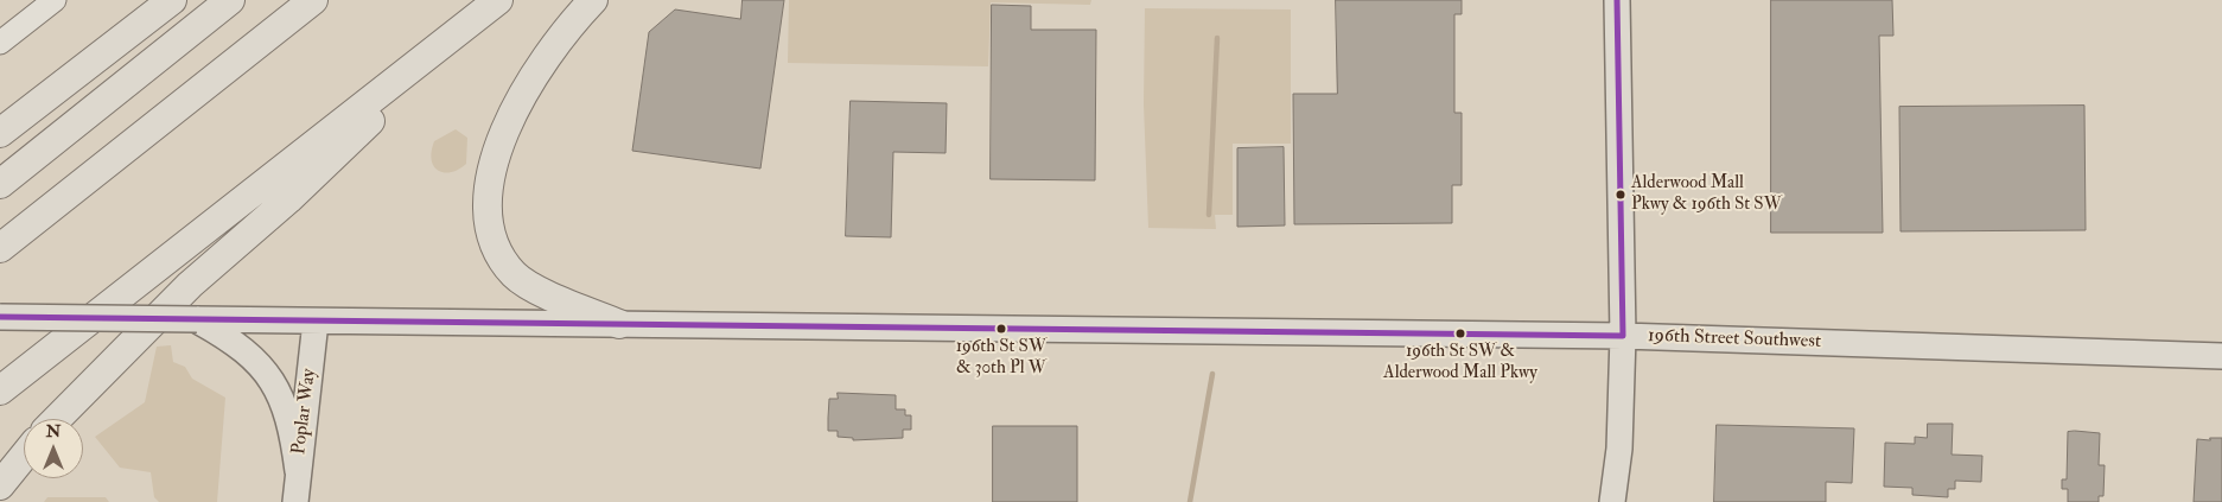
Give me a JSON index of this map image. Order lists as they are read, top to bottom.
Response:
{
  "streets": {
    "main road": ["196th Street Southwest", "Poplar Way"]
  },
  "crossings": [
    ["196th Street Southwest", "Poplar Way"]
  ],
  "places": ["Alderwood Mall Pkwy & 196th St SW", "196th St SW & 30th Pl W", "196th St SW & Alderwood Mall Pkwy"],
  "north": "top"
}
